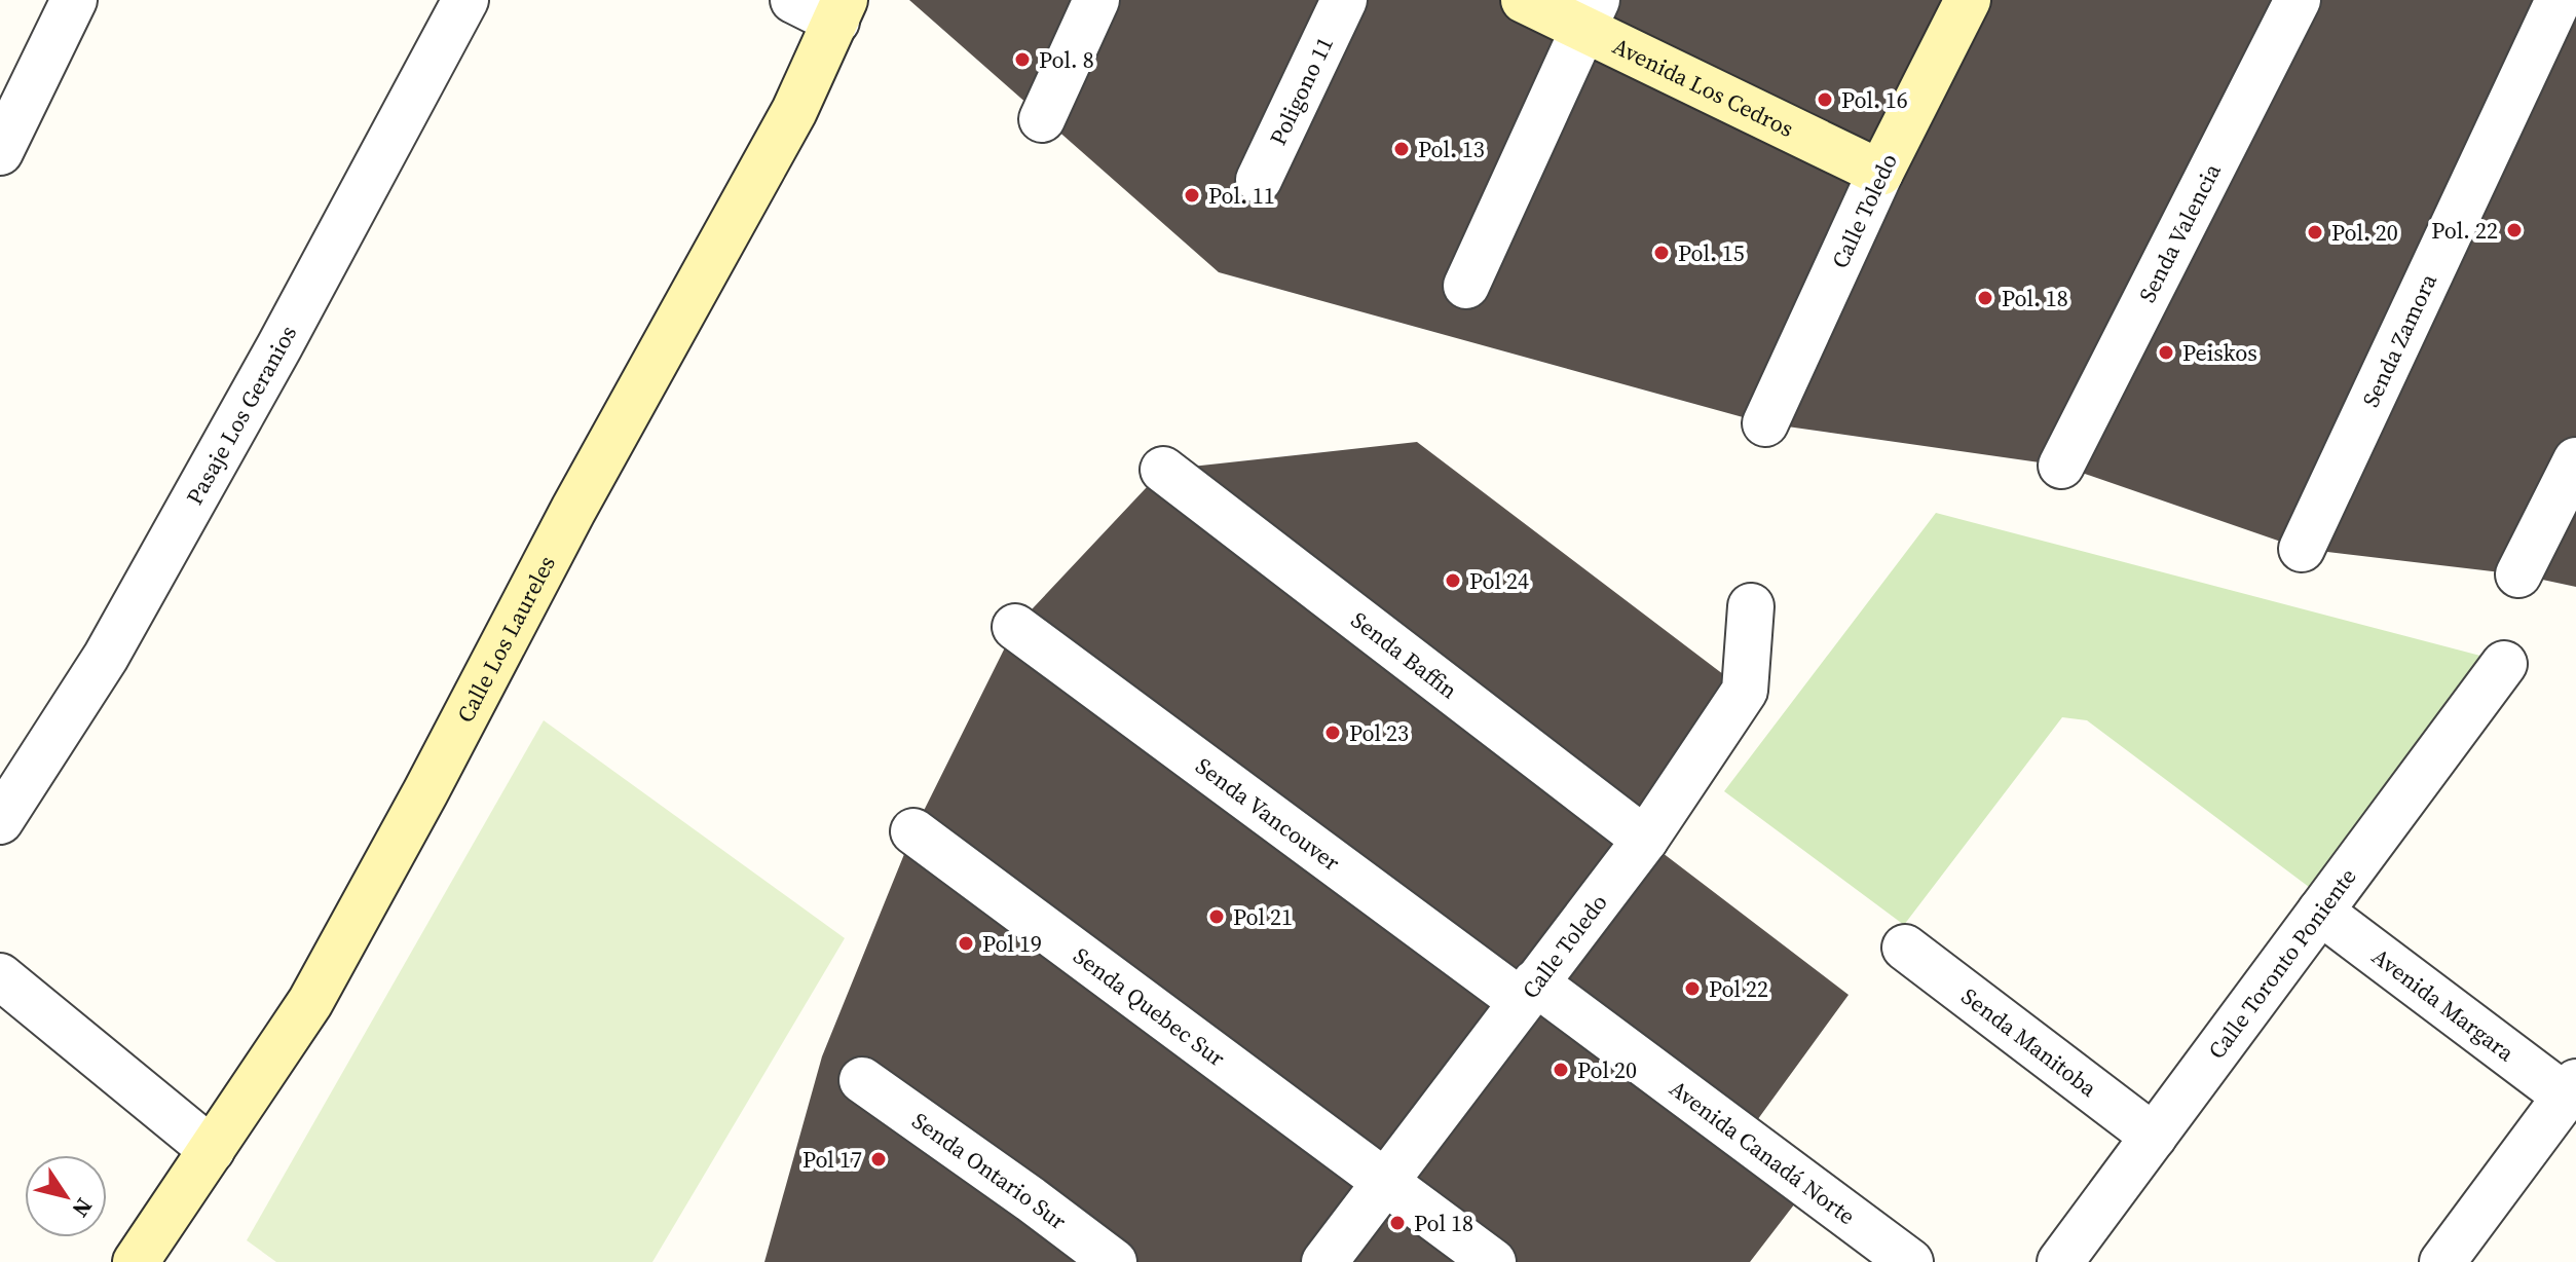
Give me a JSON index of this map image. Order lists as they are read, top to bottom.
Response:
{
  "streets": {
    "street": [
      "Avenida Los Cedros",
      "Poligono 11",
      "Calle Toledo",
      "Senda Valencia",
      "Senda Zamora",
      "Pasaje Los Geranios",
      "Calle Los Laureles",
      "Senda Baffin",
      "Senda Vancouver",
      "Calle Toronto Poniente",
      "Avenida Margara",
      "Senda Quebec Sur",
      "Senda Manitoba",
      "Avenida Canadá Norte",
      "Senda Ontario Sur"
    ]
  },
  "crossings": [
    ["Avenida Los Cedros", "Calle Toledo"],
    ["Calle Toledo", "Senda Baffin"],
    ["Calle Toledo", "Senda Vancouver"],
    ["Calle Toledo", "Senda Quebec Sur"],
    ["Calle Toledo", "Avenida Canadá Norte"],
    ["Senda Vancouver", "Avenida Canadá Norte"],
    ["Calle Toronto Poniente", "Avenida Margara"],
    ["Calle Toronto Poniente", "Senda Manitoba"]
  ],
  "places": [
    "Pol. 8",
    "Pol. 16",
    "Pol. 13",
    "Pol. 11",
    "Pol. 22",
    "Pol. 20",
    "Pol. 15",
    "Pol. 18",
    "Peiskos",
    "Pol 24",
    "Pol 23",
    "Pol 21",
    "Pol 19",
    "Pol 22",
    "Pol 20",
    "Pol 17",
    "Pol 18"
  ],
  "north": "bottom right"
}
